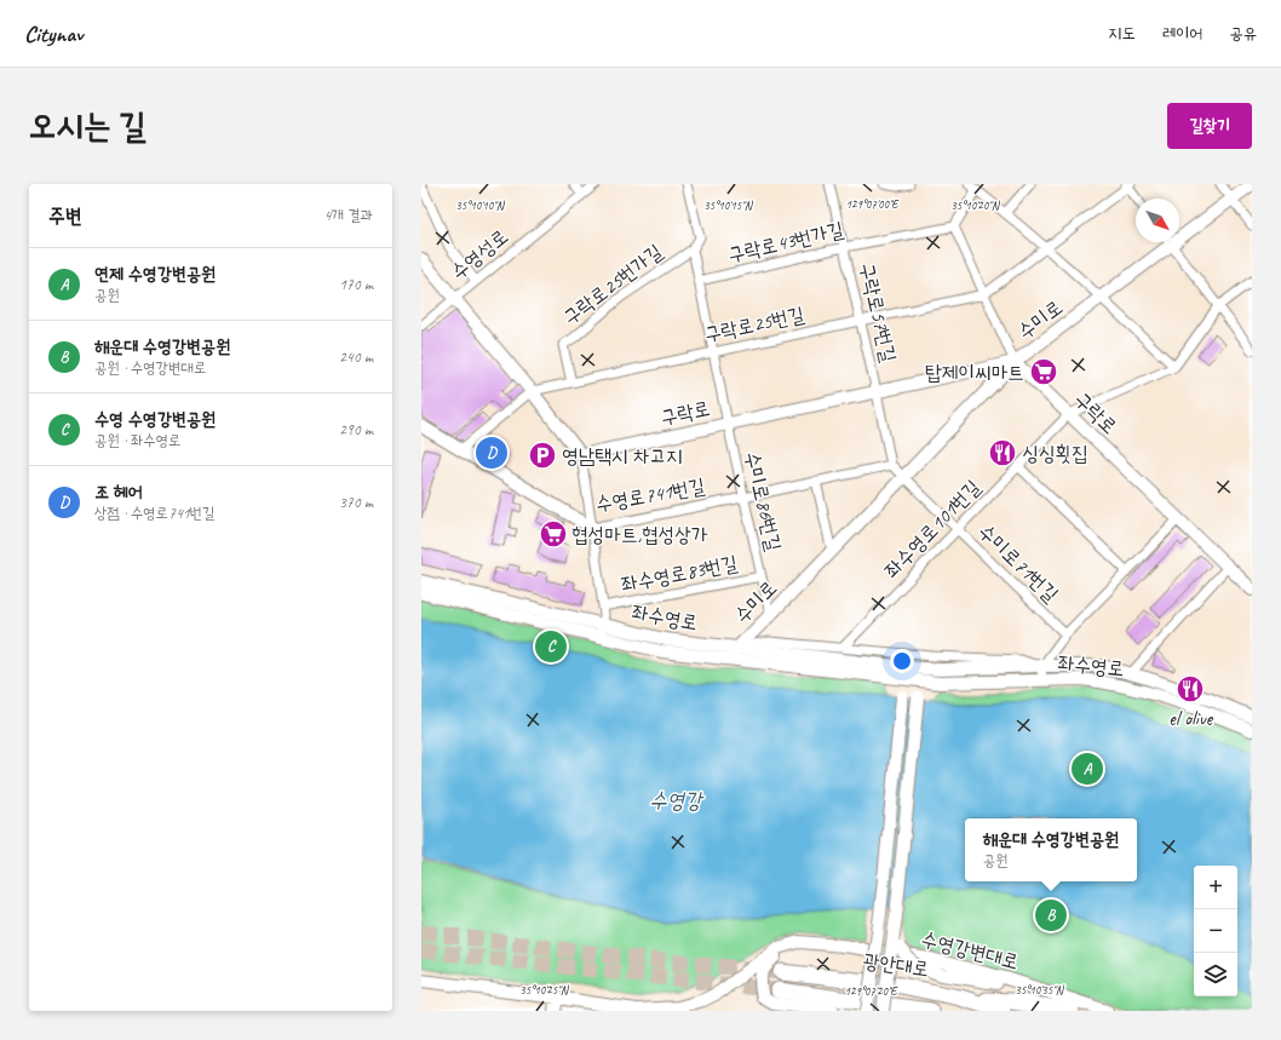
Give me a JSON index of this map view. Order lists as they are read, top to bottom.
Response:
{
  "streets": {
    "highway": ["광안대로"],
    "main road": [
      "수미로",
      "구락로",
      "수영로741번길",
      "좌수영로",
      "수영강변대로"
    ],
    "street": [
      "구락로43번가길",
      "수영성로",
      "구락로25번가길",
      "구락로57번길",
      "구락로25번길",
      "수미로86번길",
      "좌수영로101번길",
      "수미로71번길",
      "좌수영로83번길"
    ]
  },
  "crossings": [
    ["구락로43번가길", "구락로57번길"],
    ["구락로43번가길", "수미로86번길"],
    ["구락로25번가길", "구락로25번길"],
    ["구락로25번가길", "수미로86번길"],
    ["구락로57번길", "구락로25번길"],
    ["구락로57번길", "구락로"],
    ["수미로", "구락로"],
    ["수미로", "수미로86번길"],
    ["수미로", "수미로71번길"],
    ["수미로", "좌수영로"],
    ["구락로25번길", "수미로86번길"],
    ["구락로", "수미로86번길"],
    ["구락로", "좌수영로101번길"],
    ["구락로", "좌수영로83번길"],
    ["수영로741번길", "수미로86번길"],
    ["수영로741번길", "좌수영로83번길"],
    ["수미로86번길", "좌수영로83번길"],
    ["좌수영로101번길", "수미로71번길"],
    ["좌수영로83번길", "좌수영로"]
  ],
  "water": ["수영강"],
  "places": {
    "supermarket": ["탑제이씨마트", "협성마트,협성상가"],
    "restaurant": ["싱싱횟집", "el olive"],
    "parking": ["영남택시 차고지"]
  },
  "north": "bottom right",
  "page": {
    "header": "Citynav",
    "nav": ["지도", "레이어", "공유"],
    "buttons": "길찾기",
    "title": "오시는 길",
    "heading": ["주변", "4개 결과"],
    "list": [
      {
        "mark": "A",
        "name": "연제 수영강변공원",
        "note": "공원",
        "value": "170 m"
      },
      {
        "mark": "B",
        "name": "해운대 수영강변공원",
        "note": "공원 · 수영강변대로",
        "value": "240 m"
      },
      {
        "mark": "C",
        "name": "수영 수영강변공원",
        "note": "공원 · 좌수영로",
        "value": "290 m"
      },
      {
        "mark": "D",
        "name": "조 헤어",
        "note": "상점 · 수영로741번길",
        "value": "370 m"
      }
    ],
    "pins": [
      "D",
      "C",
      "A",
      "B"
    ],
    "popup": ["해운대 수영강변공원", "공원"],
    "map_buttons": ["+", "−"]
  },
  "coordinates": [
    "129°07'00\"E",
    "35°10'10\"N",
    "35°10'15\"N",
    "35°10'20\"N",
    "35°10'25\"N",
    "35°10'35\"N",
    "129°07'20\"E"
  ]
}
